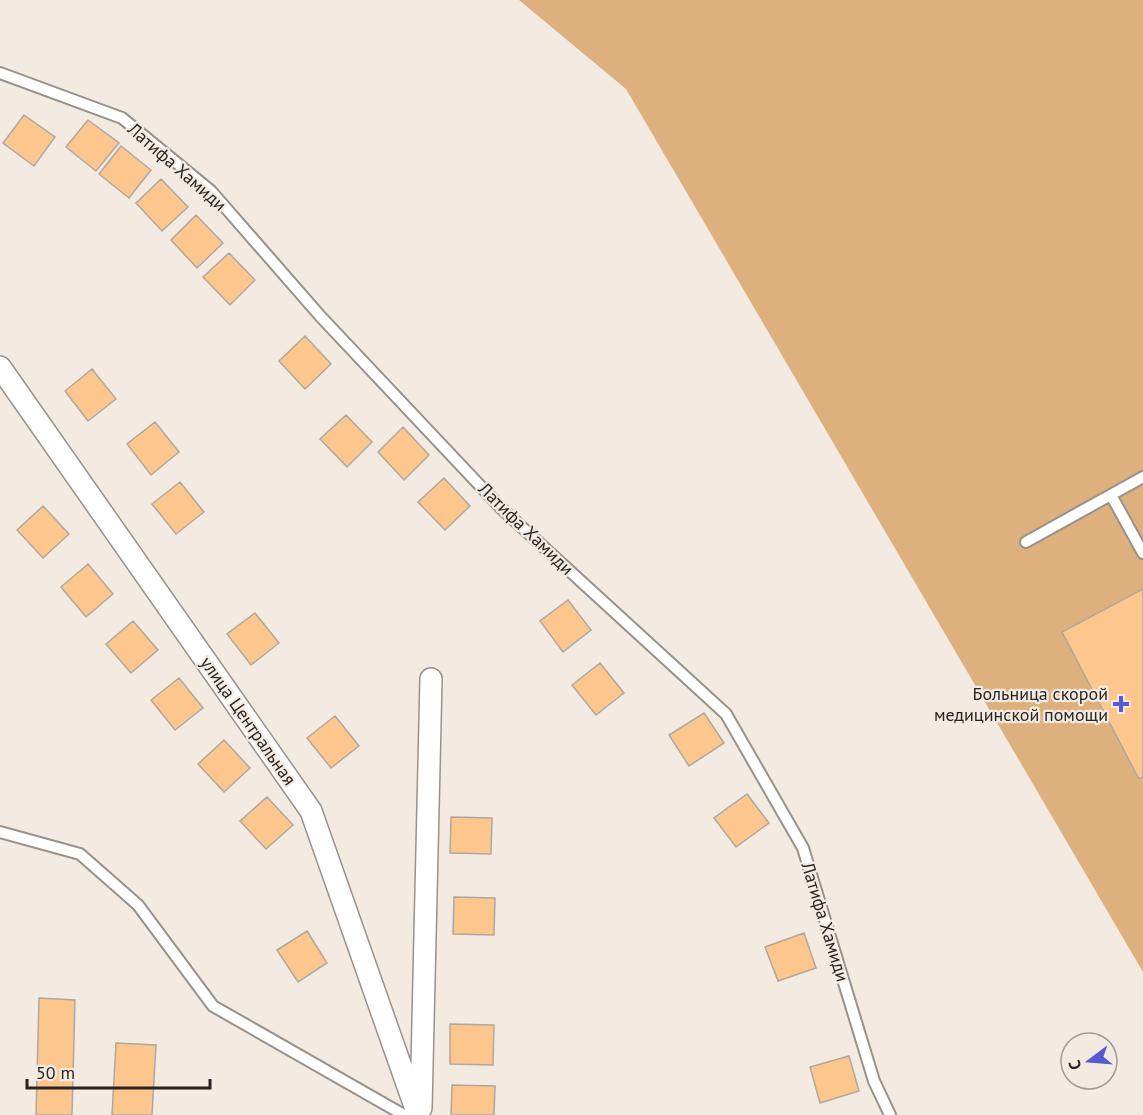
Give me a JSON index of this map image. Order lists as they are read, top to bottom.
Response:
{
  "streets": {
    "street": ["улица Центральная"],
    "lane": ["Латифа Хамиди"]
  },
  "places": {
    "health": ["Больница скорой медицинской помощи"]
  },
  "scale_bar": "50 m",
  "north": "left"
}
